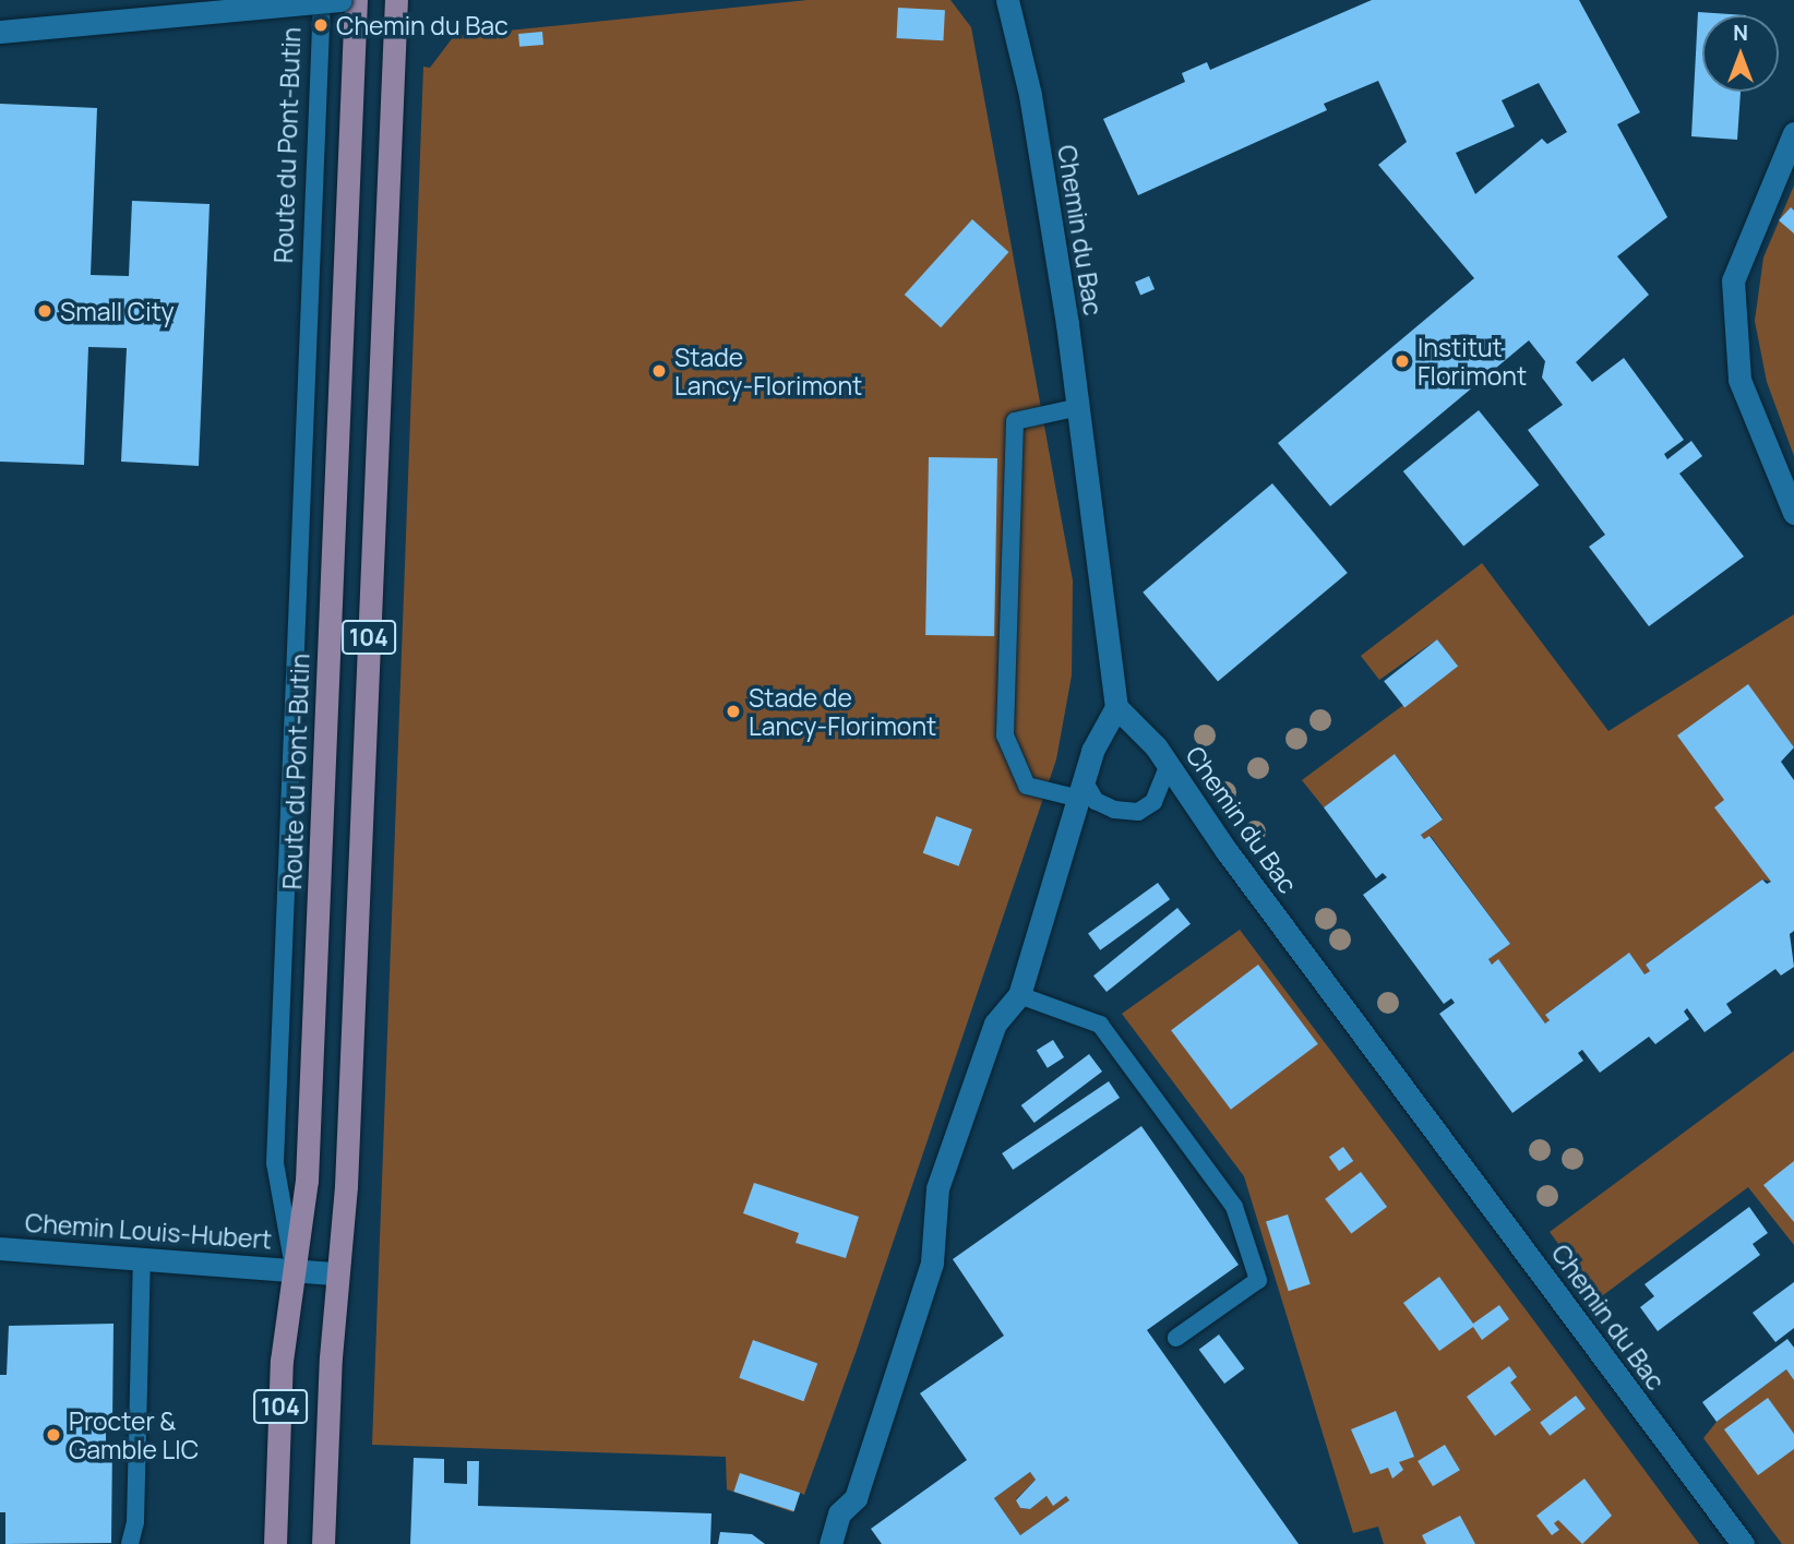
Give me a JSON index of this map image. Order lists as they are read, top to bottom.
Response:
{
  "streets": {
    "main road": ["Route du Pont-Butin", "104"],
    "street": ["Chemin du Bac", "Chemin Louis-Hubert"]
  },
  "crossings": [
    ["Route du Pont-Butin", "Chemin Louis-Hubert"],
    ["104", "Chemin Louis-Hubert"]
  ],
  "places": [
    "Chemin du Bac",
    "Small City",
    "Institut Florimont",
    "Stade Lancy-Florimont",
    "Stade de Lancy-Florimont",
    "Procter & Gamble LIC"
  ],
  "north": "top"
}
